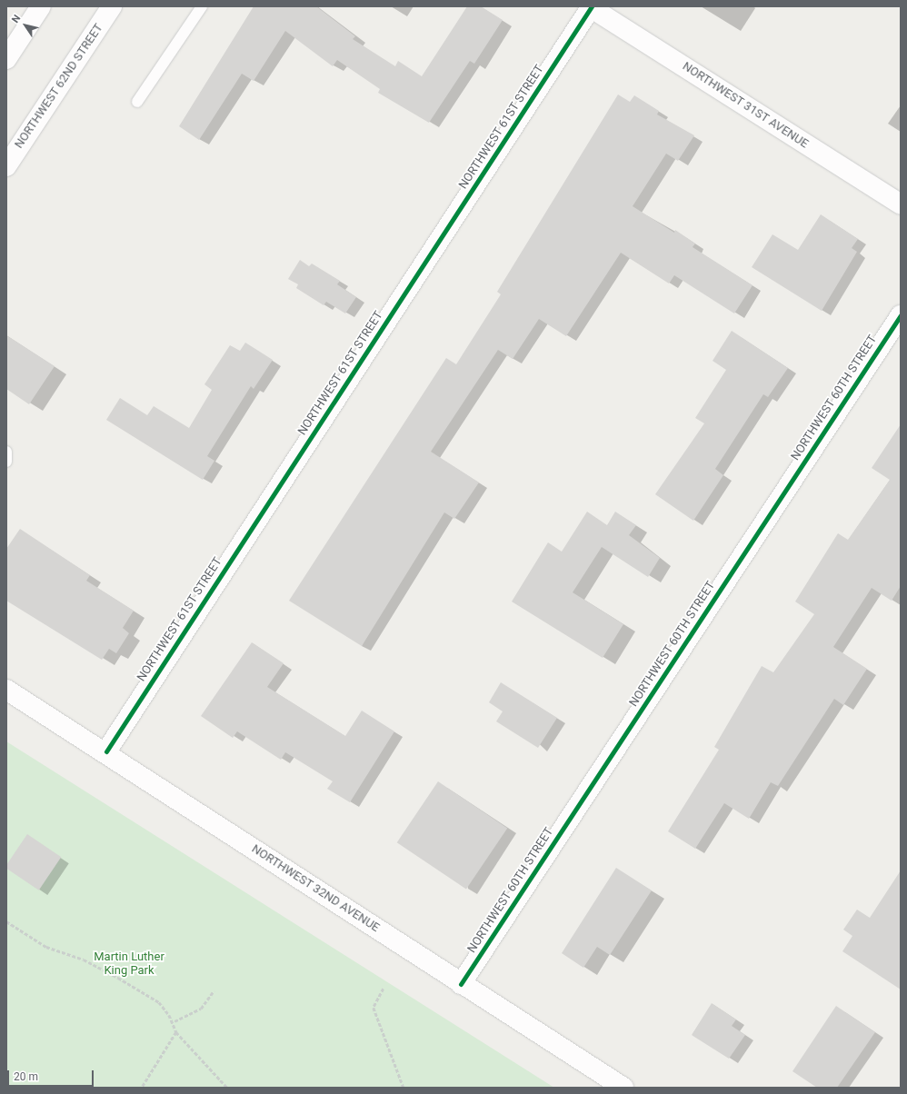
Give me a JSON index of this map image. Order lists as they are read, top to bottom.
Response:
{
  "streets": {
    "street": [
      "NORTHWEST 62ND STREET",
      "NORTHWEST 31ST AVENUE",
      "NORTHWEST 61ST STREET",
      "NORTHWEST 60TH STREET",
      "NORTHWEST 32ND AVENUE"
    ]
  },
  "crossings": [
    ["NORTHWEST 31ST AVENUE", "NORTHWEST 61ST STREET"],
    ["NORTHWEST 61ST STREET", "NORTHWEST 32ND AVENUE"],
    ["NORTHWEST 60TH STREET", "NORTHWEST 32ND AVENUE"]
  ],
  "parks": ["Martin Luther King Park"],
  "scale_bar": "20 m",
  "north": "top left"
}
